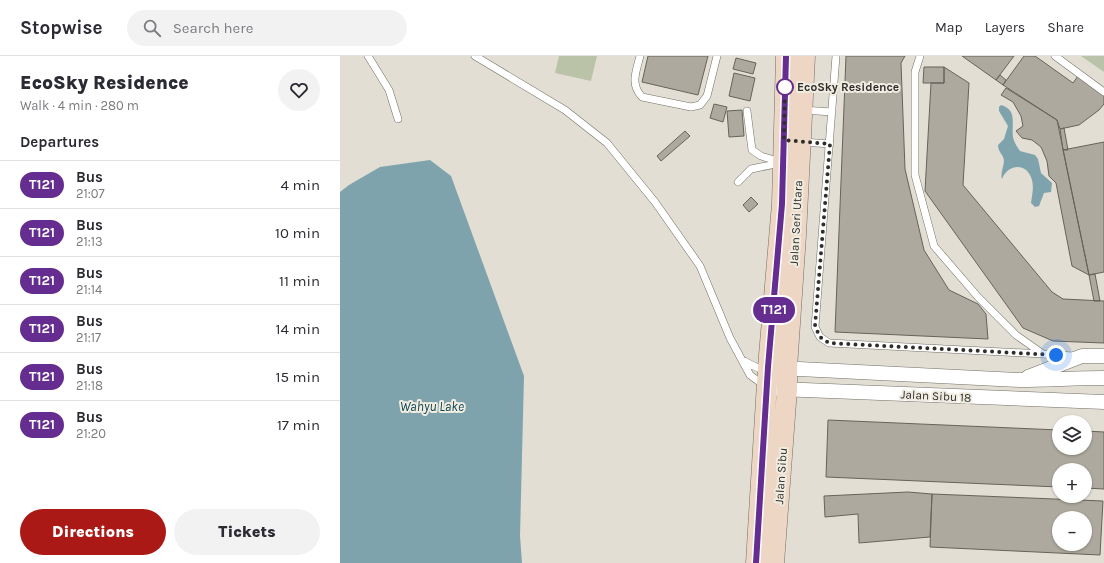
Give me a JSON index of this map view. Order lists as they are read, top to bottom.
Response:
{
  "streets": {
    "street": ["Jalan Seri Utara", "Jalan Sibu 18", "Jalan Sibu"]
  },
  "crossings": [
    ["Jalan Seri Utara", "Jalan Sibu 18"],
    ["Jalan Seri Utara", "Jalan Sibu"],
    ["Jalan Sibu 18", "Jalan Sibu"]
  ],
  "water": ["Wahyu Lake"],
  "places": ["EcoSky Residence"],
  "lines": ["bus line T121"],
  "page": {
    "header": "Stopwise",
    "search": "Search here",
    "nav": ["Map", "Layers", "Share"],
    "heading": [
      ["EcoSky Residence", "Walk · 4 min · 280 m"],
      "Departures"
    ],
    "on_map": "T121",
    "list": [
      {
        "mark": "T121",
        "name": "Bus",
        "note": "21:07",
        "value": "4 min"
      },
      {
        "mark": "T121",
        "name": "Bus",
        "note": "21:13",
        "value": "10 min"
      },
      {
        "mark": "T121",
        "name": "Bus",
        "note": "21:14",
        "value": "11 min"
      },
      {
        "mark": "T121",
        "name": "Bus",
        "note": "21:17",
        "value": "14 min"
      },
      {
        "mark": "T121",
        "name": "Bus",
        "note": "21:18",
        "value": "15 min"
      },
      {
        "mark": "T121",
        "name": "Bus",
        "note": "21:20",
        "value": "17 min"
      }
    ],
    "map_buttons": ["+", "−"],
    "buttons": ["Directions", "Tickets"]
  }
}
